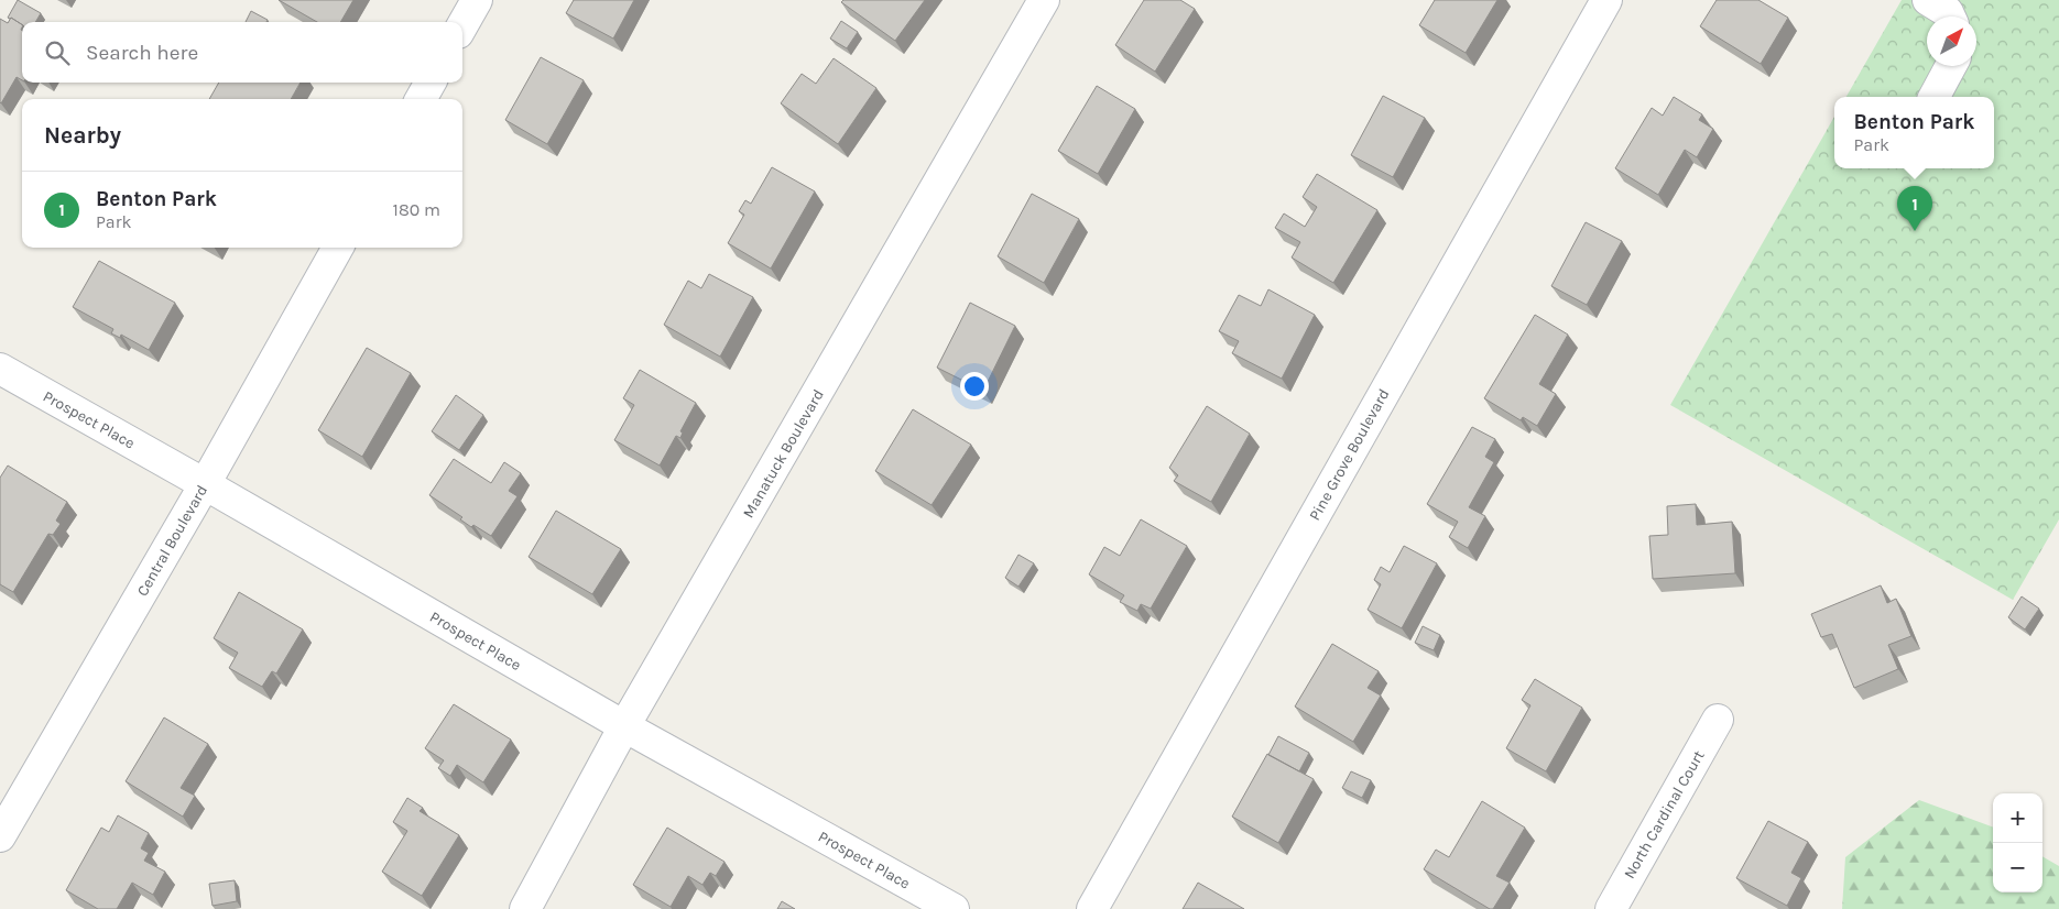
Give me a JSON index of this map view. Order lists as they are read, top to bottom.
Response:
{
  "streets": {
    "street": [
      "Prospect Place",
      "Manatuck Boulevard",
      "Pine Grove Boulevard",
      "Central Boulevard",
      "North Cardinal Court"
    ]
  },
  "crossings": [
    ["Prospect Place", "Manatuck Boulevard"],
    ["Prospect Place", "Central Boulevard"]
  ],
  "north": "top right",
  "page": {
    "search": "Search here",
    "popup": ["Benton Park", "Park"],
    "heading": "Nearby",
    "list": [
      {
        "mark": "1",
        "name": "Benton Park",
        "note": "Park",
        "value": "180 m"
      }
    ],
    "pins": "1",
    "map_buttons": ["+", "−"]
  }
}
